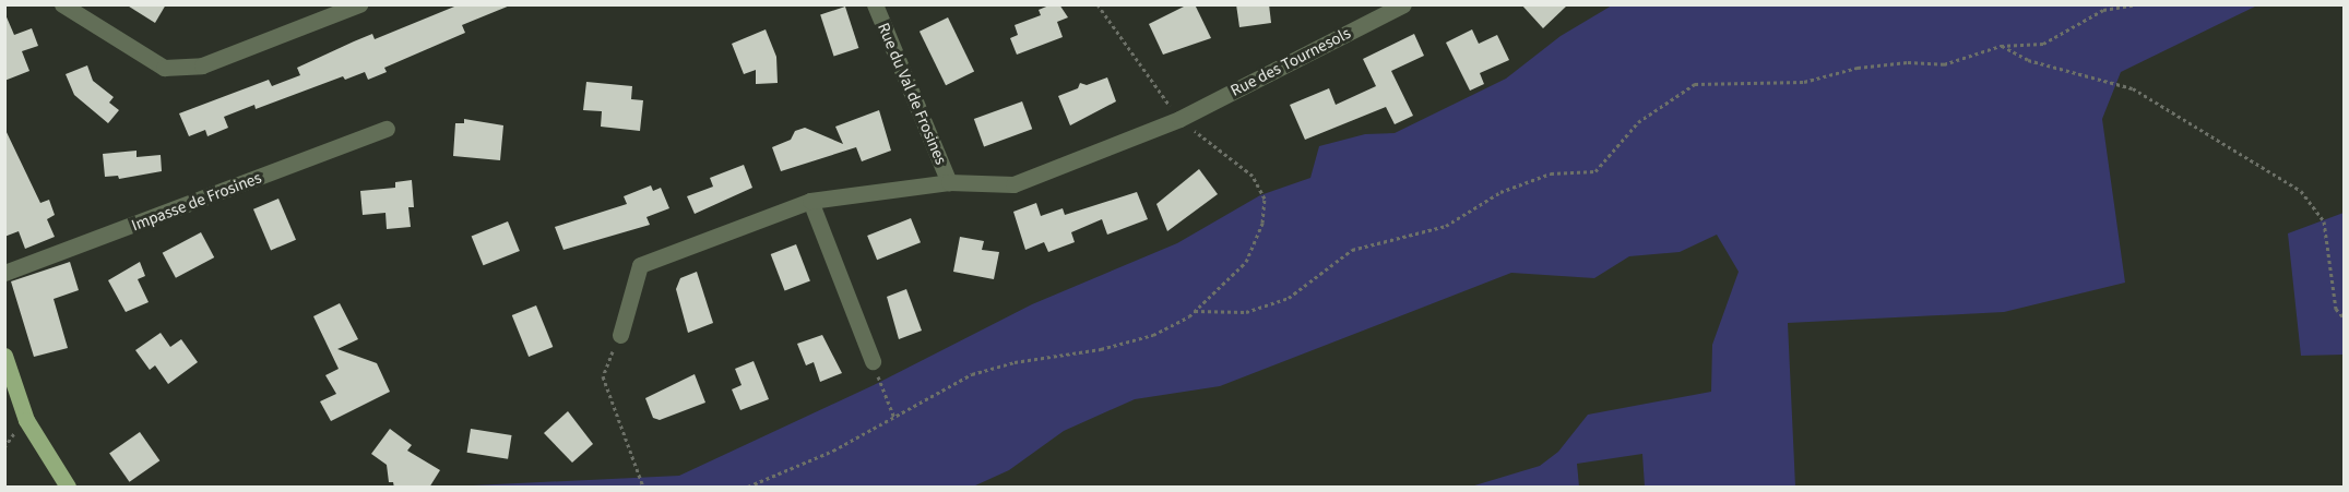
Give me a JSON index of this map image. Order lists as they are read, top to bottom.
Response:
{
  "streets": {
    "street": ["Rue des Tournesols", "Rue du Val de Frosines", "Impasse de Frosines"]
  },
  "crossings": [
    ["Rue des Tournesols", "Rue du Val de Frosines"]
  ]
}
